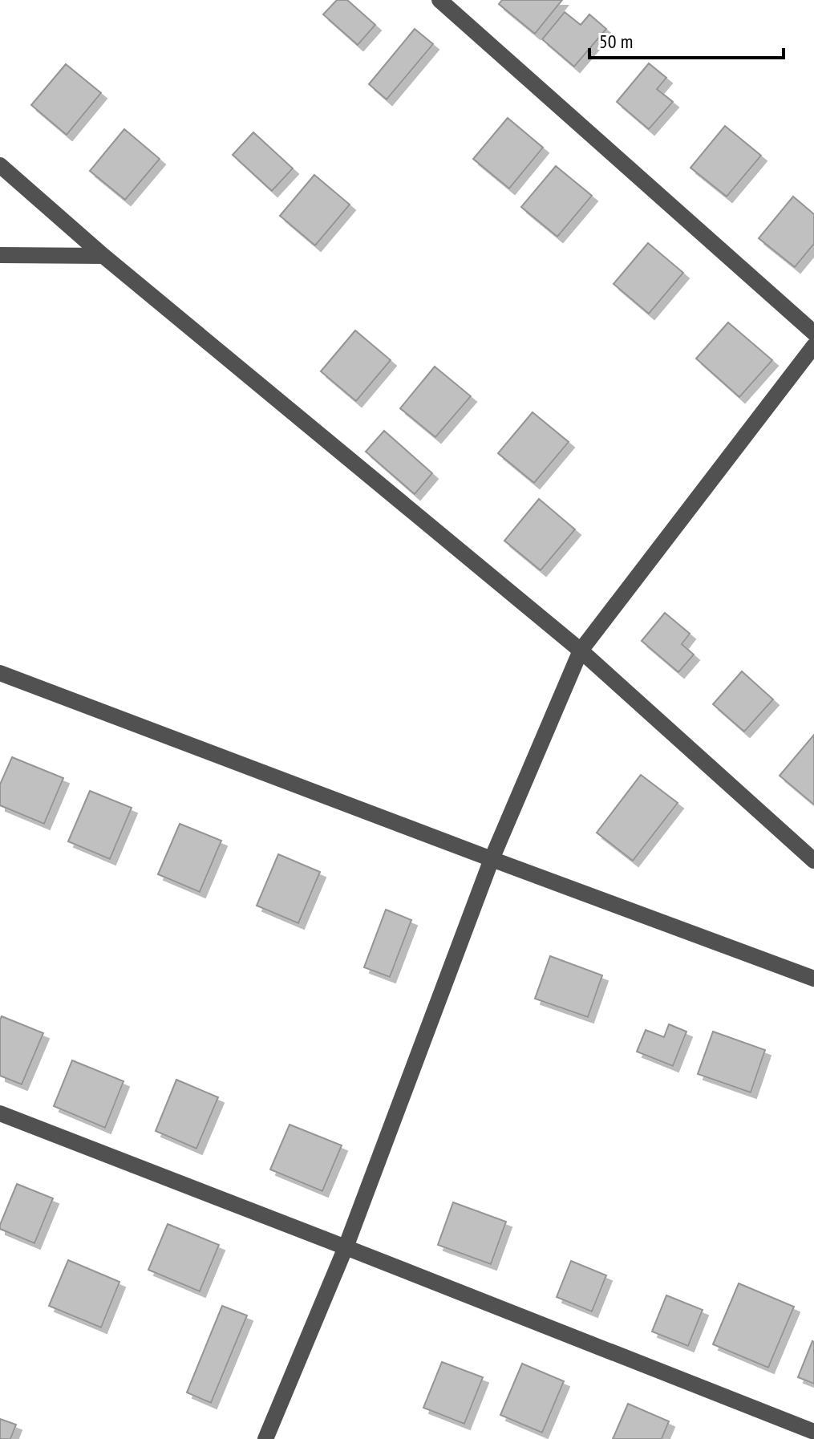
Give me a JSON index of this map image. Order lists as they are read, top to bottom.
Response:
{
  "scale_bar": "50 m"
}
